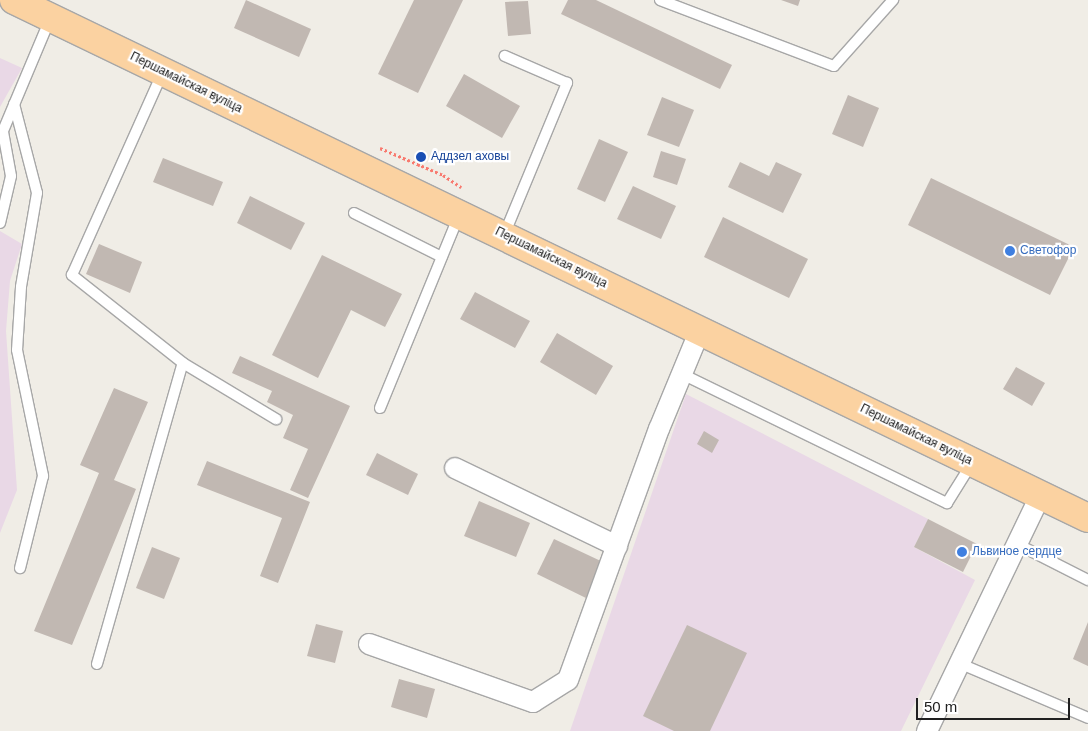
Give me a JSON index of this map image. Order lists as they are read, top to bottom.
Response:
{
  "streets": {
    "main road": ["Першамайская вуліца"]
  },
  "places": ["Аддзел аховы", "Светофор", "Львиное сердце"],
  "scale_bar": "50 m"
}
